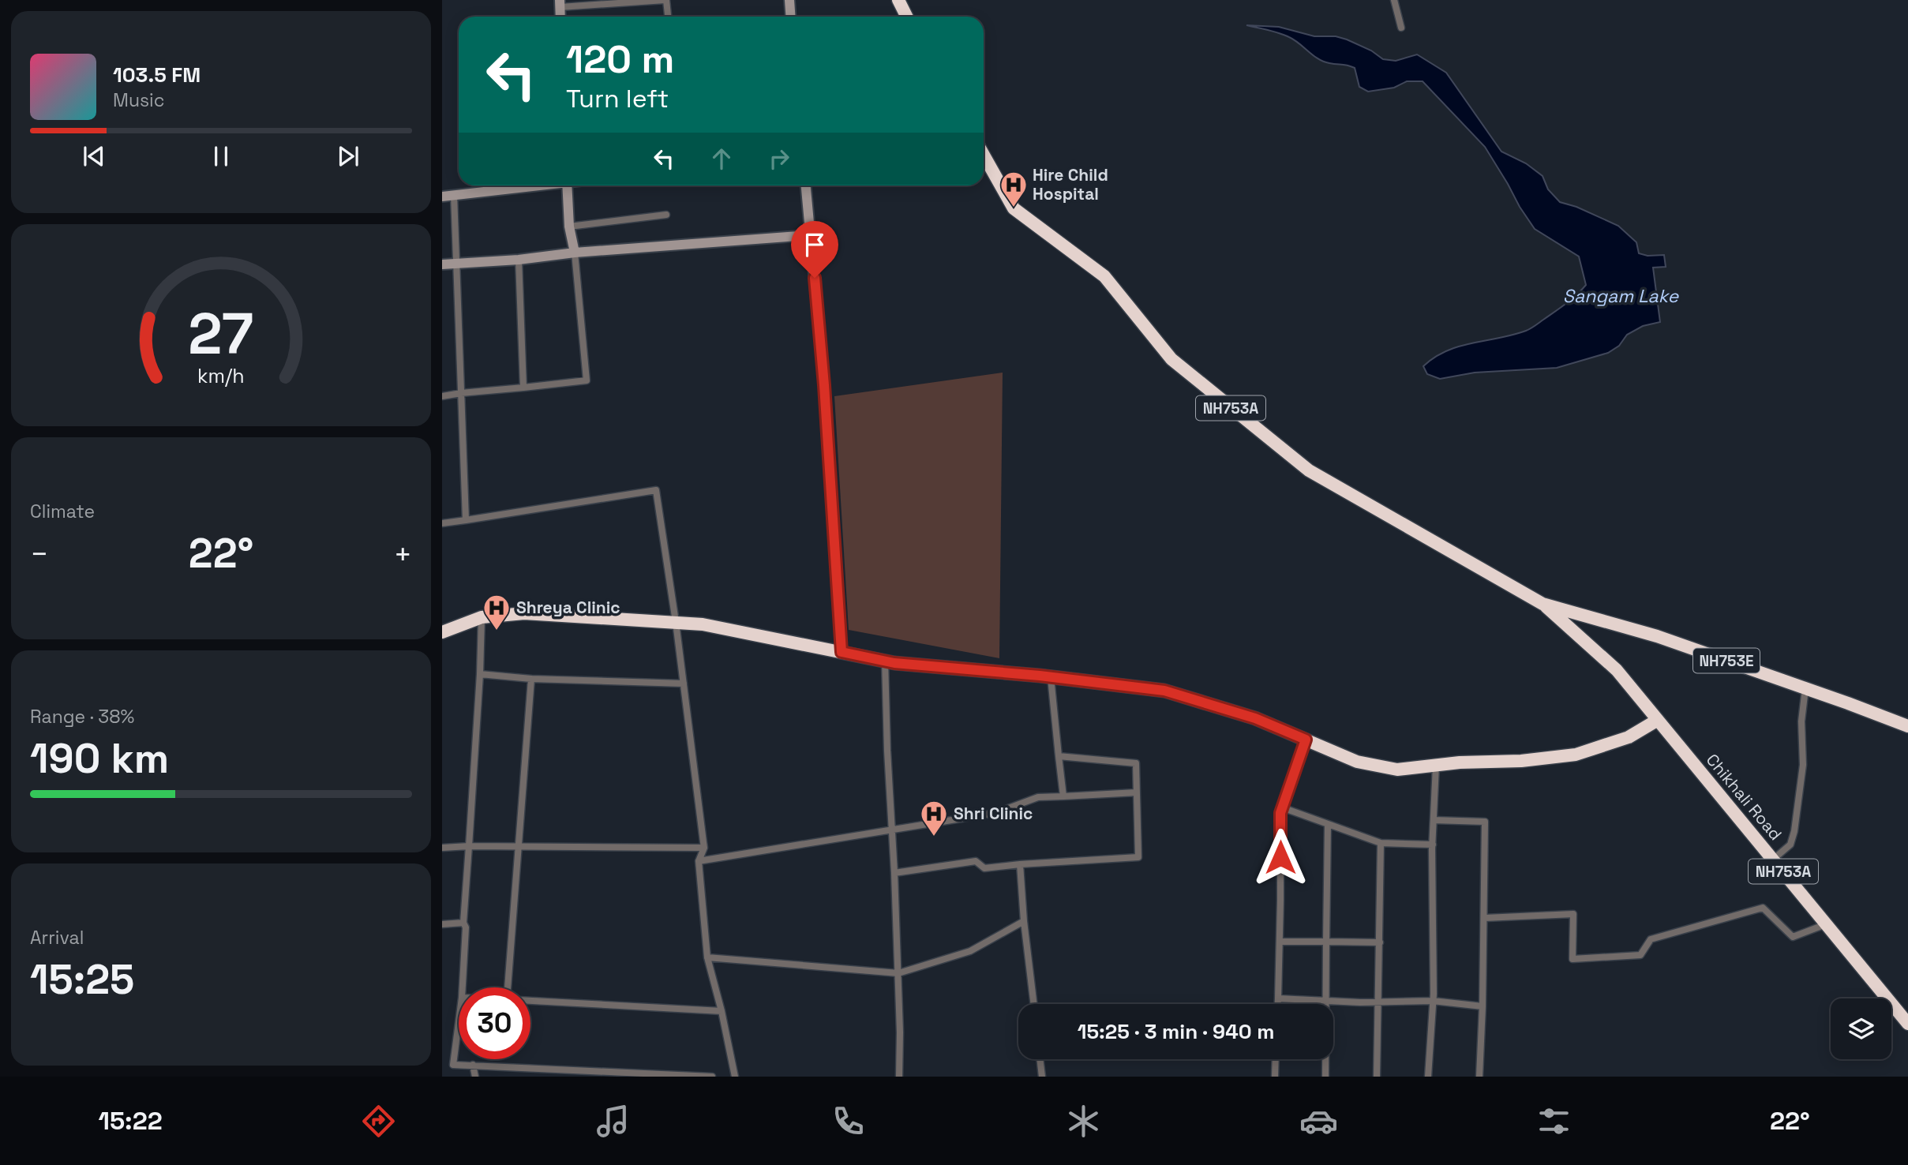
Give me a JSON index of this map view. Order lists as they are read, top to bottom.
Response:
{
  "streets": {
    "highway": ["NH753A", "NH753E", "Chikhali Road"]
  },
  "crossings": [
    ["NH753A", "NH753E"],
    ["NH753A", "Chikhali Road"],
    ["NH753E", "Chikhali Road"]
  ],
  "water": ["Sangam Lake"],
  "places": {
    "hospital": ["Hire Child Hospital", "Shreya Clinic", "Shri Clinic"]
  },
  "page": {
    "turn": ["120 m", "Turn left"],
    "song": ["103.5 FM", "Music"],
    "tile": [
      "Climate",
      ["Range · 38%", "190 km"],
      ["Arrival", "15:25"]
    ],
    "heat": ["−", "22°", "+"],
    "limit": "30",
    "trip": "15:25 · 3 min · 940 m",
    "tabs": ["15:22", "22°"],
    "gauge": ["27", "km/h"]
  }
}
